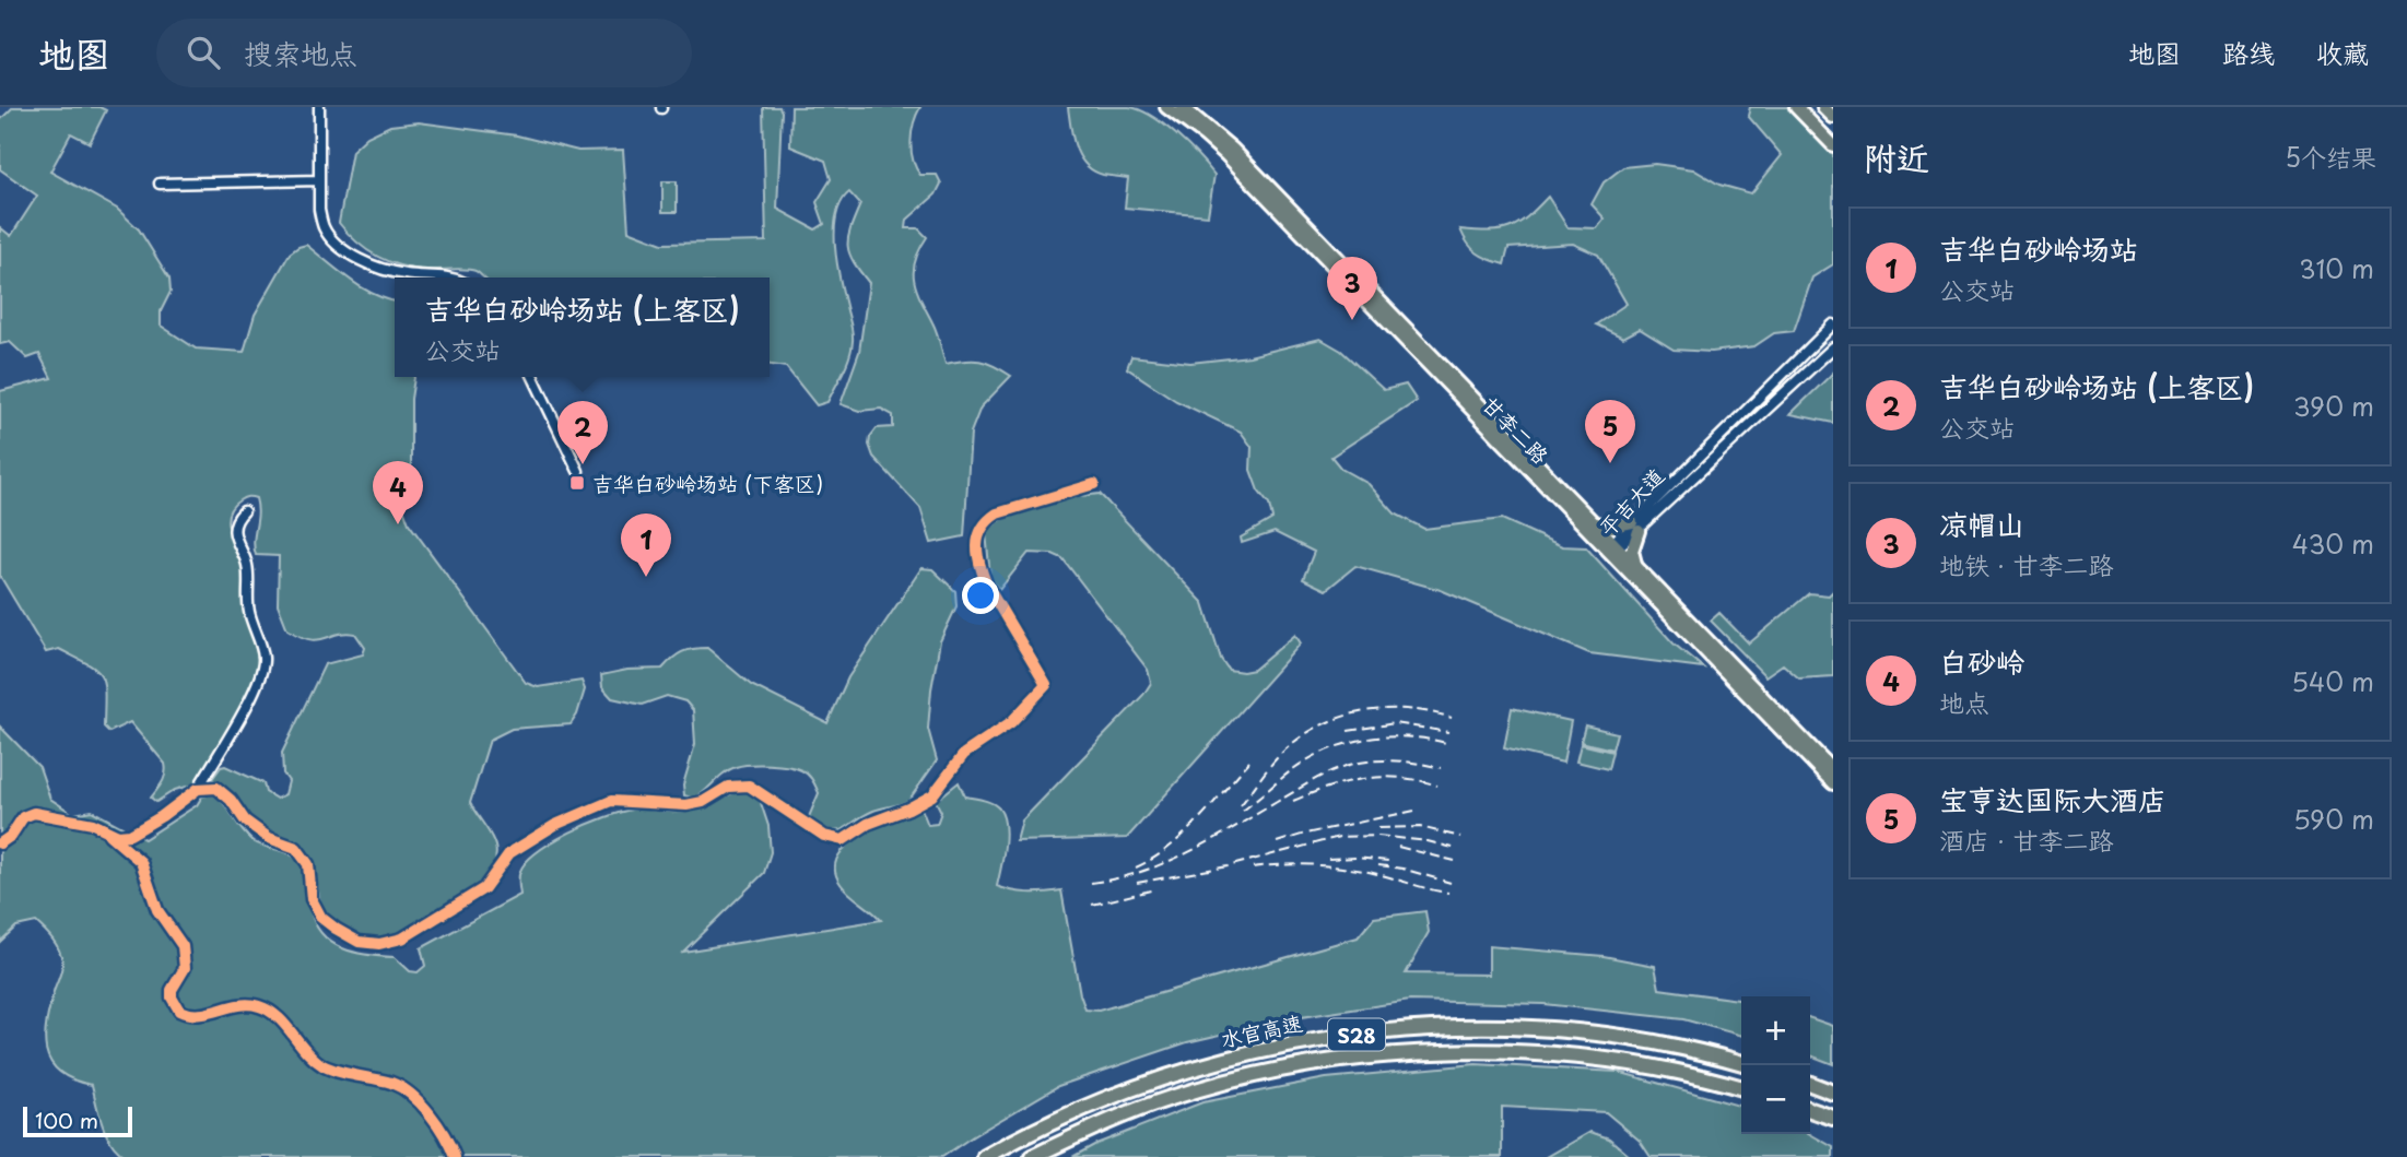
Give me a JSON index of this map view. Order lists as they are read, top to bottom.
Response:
{
  "streets": {
    "highway": ["水官高速", "S28"],
    "main road": ["甘李二路"],
    "street": ["平吉大道"]
  },
  "crossings": [
    ["甘李二路", "平吉大道"]
  ],
  "places": {
    "transit": ["吉华白砂岭场站 (下客区)"]
  },
  "scale_bar": "100 m",
  "page": {
    "header": "地图",
    "search": "搜索地点",
    "nav": ["地图", "路线", "收藏"],
    "heading": ["附近", "5个结果"],
    "list": [
      {
        "mark": "1",
        "name": "吉华白砂岭场站",
        "note": "公交站",
        "value": "310 m"
      },
      {
        "mark": "2",
        "name": "吉华白砂岭场站 (上客区)",
        "note": "公交站",
        "value": "390 m"
      },
      {
        "mark": "3",
        "name": "凉帽山",
        "note": "地铁 · 甘李二路",
        "value": "430 m"
      },
      {
        "mark": "4",
        "name": "白砂岭",
        "note": "地点",
        "value": "540 m"
      },
      {
        "mark": "5",
        "name": "宝亨达国际大酒店",
        "note": "酒店 · 甘李二路",
        "value": "590 m"
      }
    ],
    "pins": [
      "3",
      "5",
      "2",
      "4",
      "1"
    ],
    "popup": ["吉华白砂岭场站 (上客区)", "公交站"],
    "map_buttons": ["+", "−"],
    "scale": "100 m"
  }
}
